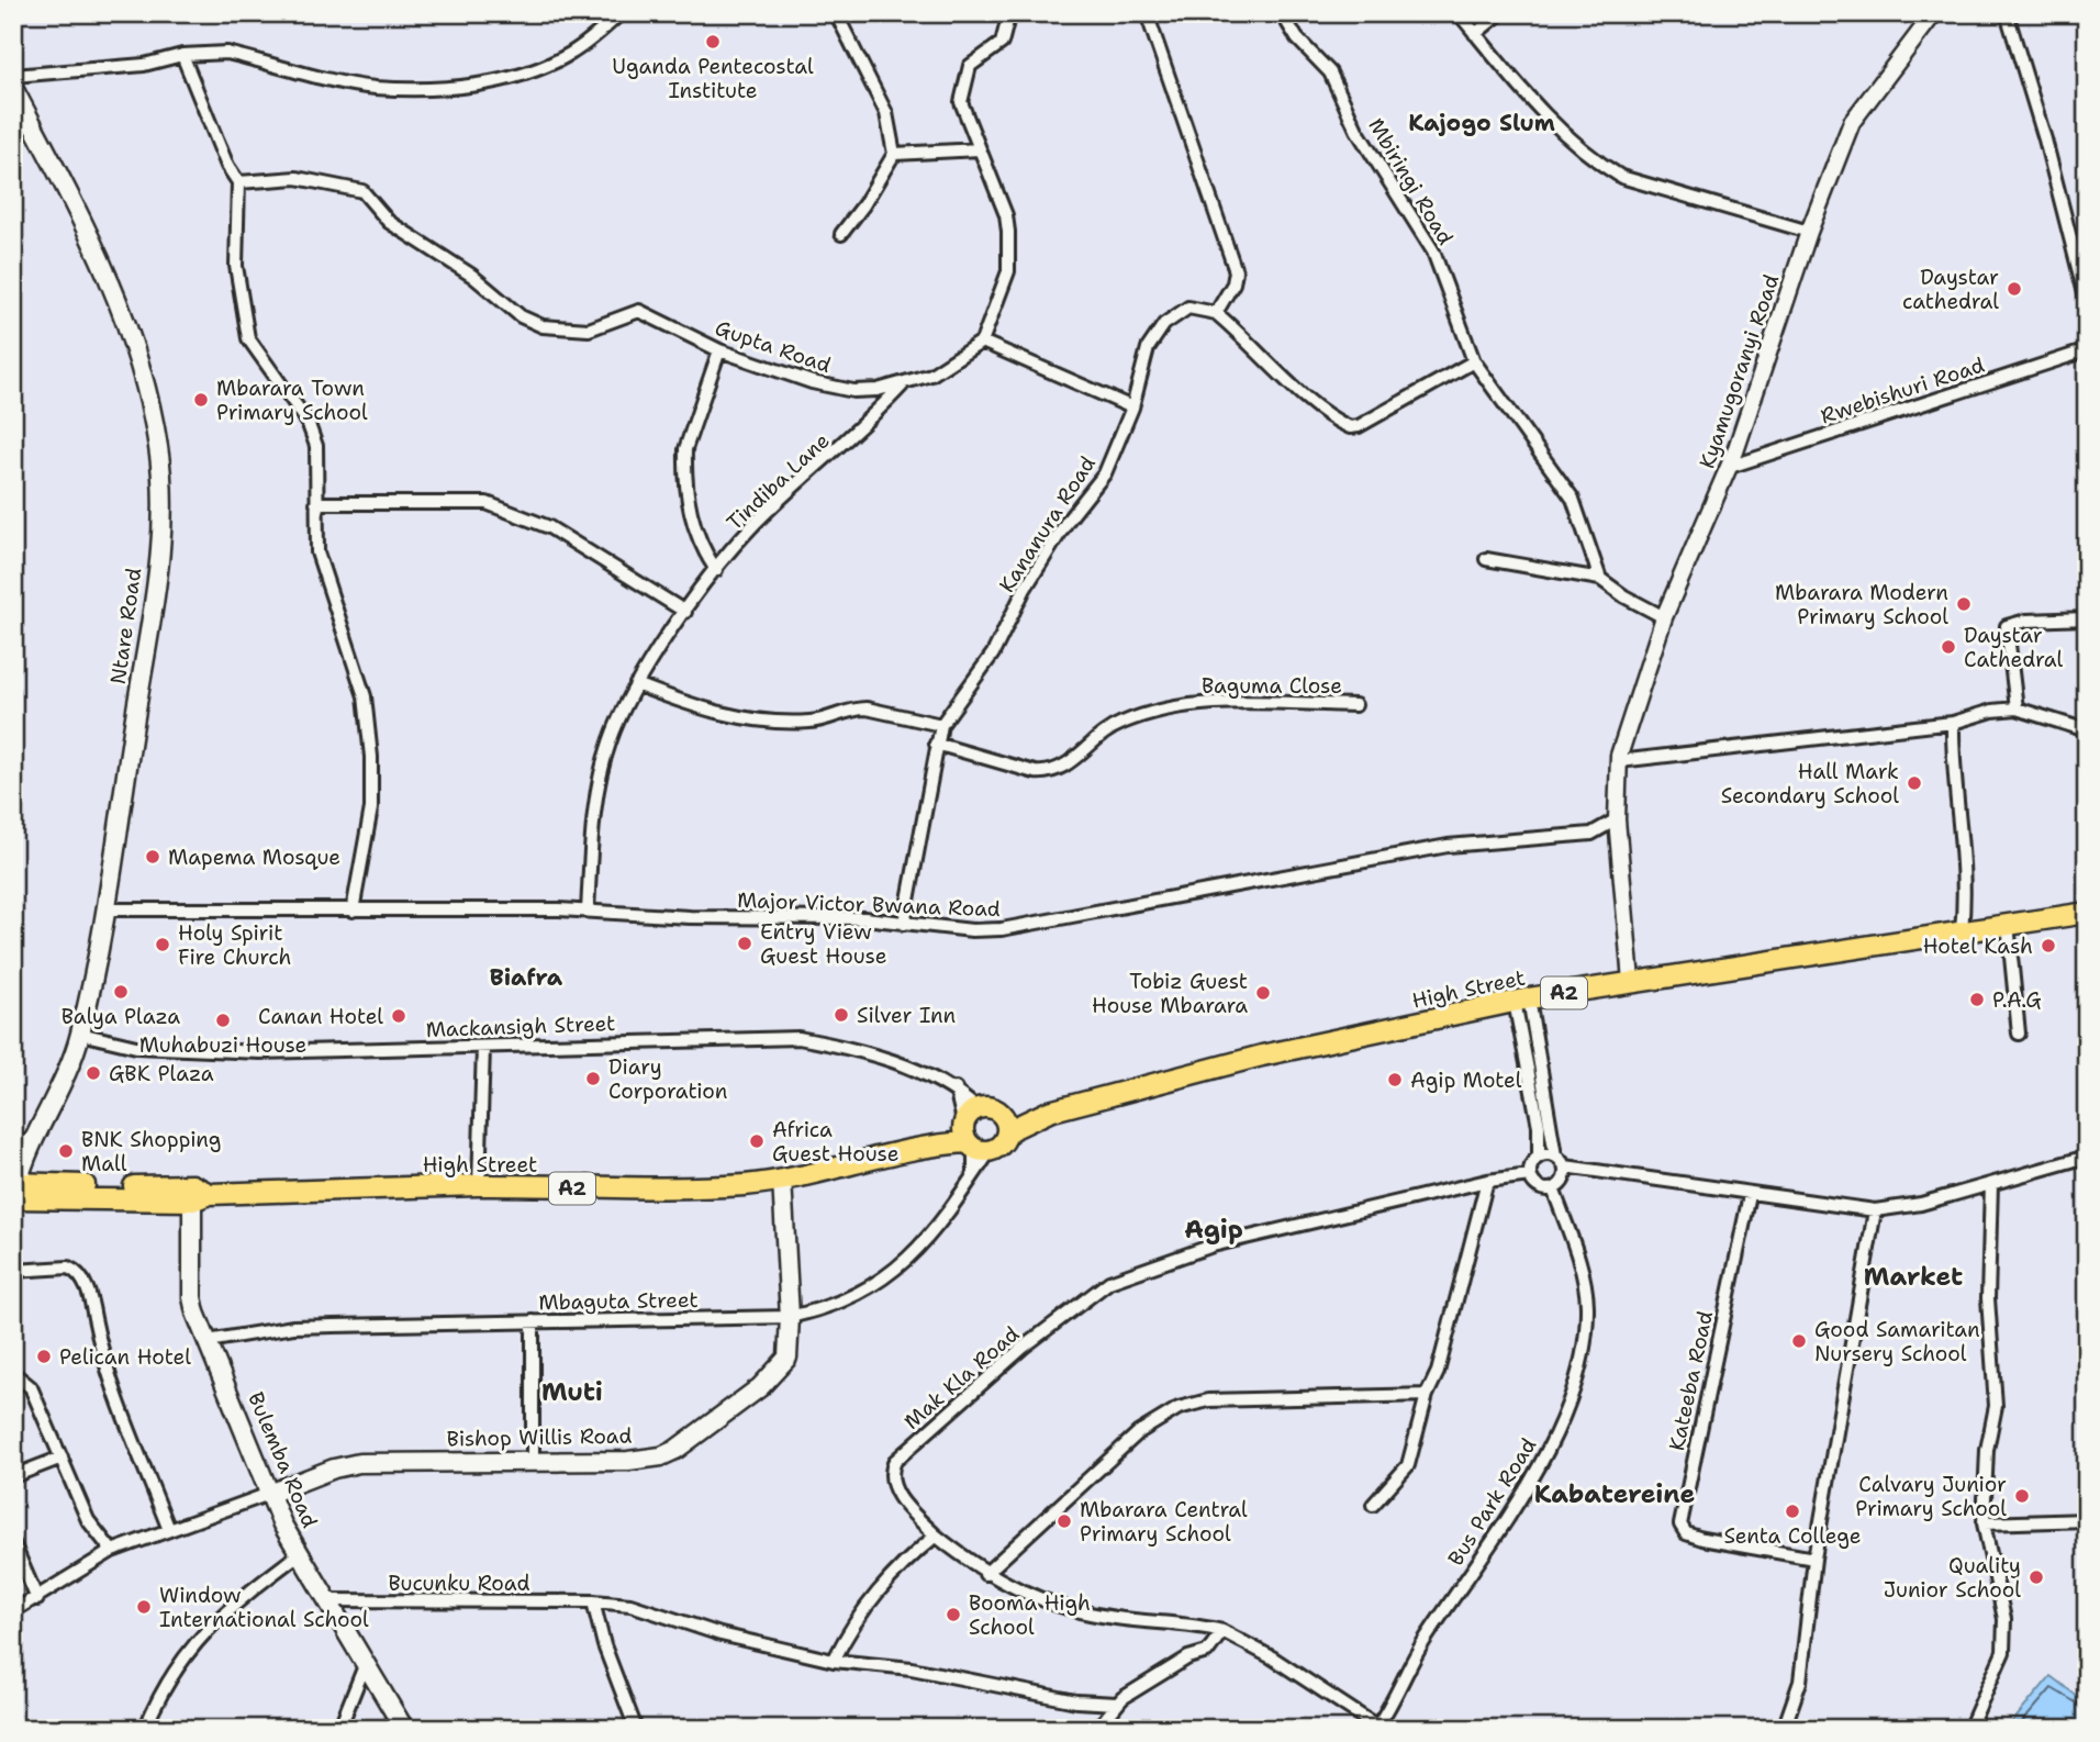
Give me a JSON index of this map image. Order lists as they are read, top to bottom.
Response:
{
  "streets": {
    "main road": [
      "Ntare Road",
      "High Street",
      "A2",
      "Bishop Willis Road",
      "Bulemba Road"
    ],
    "street": [
      "Mbiringi Road",
      "Gupta Road",
      "Kyamugoranyi Road",
      "Rwebishuri Road",
      "Tindiba Lane",
      "Kananura Road",
      "Baguma Close",
      "Major Victor Bwana Road",
      "Mackansigh Street",
      "Mbaguta Street",
      "Mak Kla Road",
      "Kateeba Road",
      "Bus Park Road",
      "Bucunku Road"
    ]
  },
  "crossings": [
    ["Gupta Road", "Tindiba Lane"],
    ["Kyamugoranyi Road", "Rwebishuri Road"],
    ["Kyamugoranyi Road", "Major Victor Bwana Road"],
    ["Kyamugoranyi Road", "High Street"],
    ["Tindiba Lane", "Major Victor Bwana Road"],
    ["Kananura Road", "Baguma Close"],
    ["Kananura Road", "Major Victor Bwana Road"],
    ["Ntare Road", "Major Victor Bwana Road"],
    ["Ntare Road", "High Street"],
    ["Ntare Road", "Mackansigh Street"],
    ["High Street", "Mackansigh Street"],
    ["High Street", "Mbaguta Street"],
    ["High Street", "Bishop Willis Road"],
    ["High Street", "Bulemba Road"],
    ["Mackansigh Street", "Mbaguta Street"],
    ["Mbaguta Street", "Bishop Willis Road"],
    ["Mbaguta Street", "Bulemba Road"],
    ["Mak Kla Road", "Bus Park Road"],
    ["Bishop Willis Road", "Bulemba Road"],
    ["Bulemba Road", "Bucunku Road"]
  ],
  "districts": [
    "Kajogo Slum",
    "Biafra",
    "Agip",
    "Market",
    "Muti",
    "Kabatereine"
  ],
  "places": [
    "Uganda Pentecostal Institute",
    "Daystar cathedral",
    "Mbarara Town Primary School",
    "Mbarara Modern Primary School",
    "Daystar Cathedral",
    "Hall Mark Secondary School",
    "Mapema Mosque",
    "Entry View Guest House",
    "Holy Spirit Fire Church",
    "Hotel Kash",
    "Balya Plaza",
    "Tobiz Guest House Mbarara",
    "P.A.G",
    "Silver Inn",
    "Canan Hotel",
    "Muhabuzi House",
    "GBK Plaza",
    "Diary Corporation",
    "Agip Motel",
    "Africa Guest House",
    "BNK Shopping Mall",
    "Good Samaritan Nursery School",
    "Pelican Hotel",
    "Calvary Junior Primary School",
    "Senta College",
    "Mbarara Central Primary School",
    "Quality Junior School",
    "Window International School",
    "Booma High School"
  ]
}
